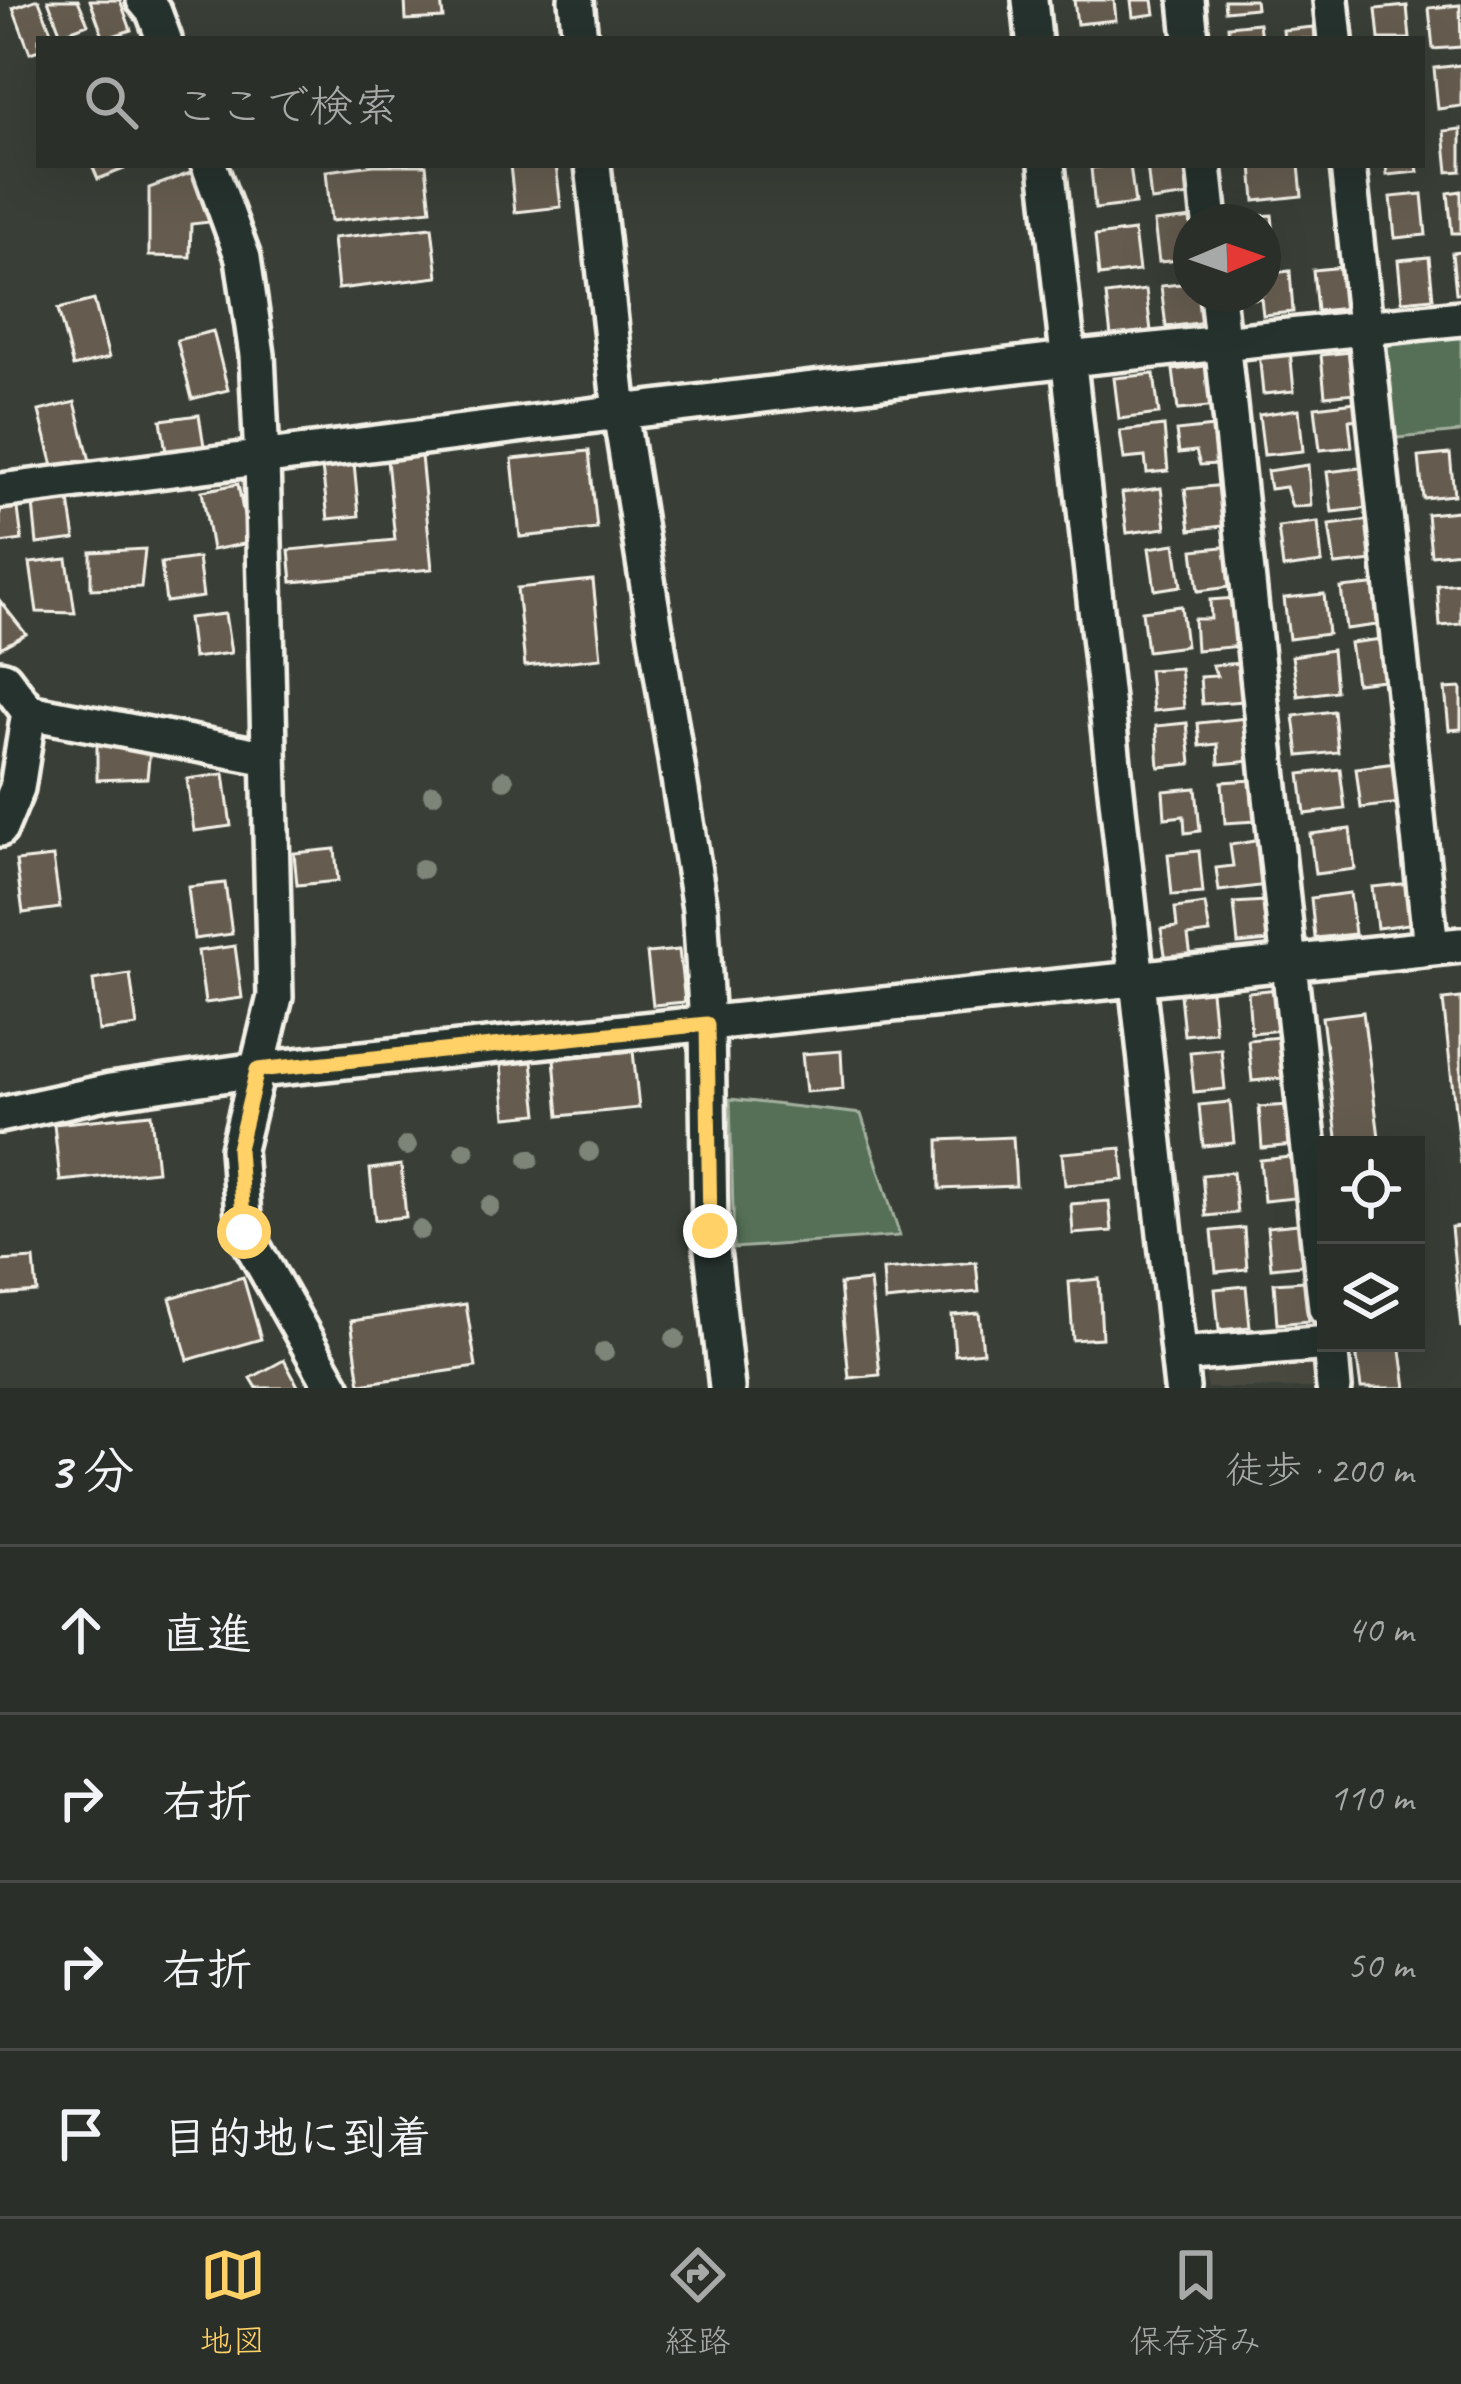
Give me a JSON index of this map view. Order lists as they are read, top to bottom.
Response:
{
  "north": "right",
  "page": {
    "search": "ここで検索",
    "heading": ["3 分", "徒歩 · 200 m"],
    "list": [
      ["直進", "40 m"],
      ["右折", "110 m"],
      ["右折", "50 m"],
      "目的地に到着"
    ],
    "nav": ["地図", "経路", "保存済み"]
  }
}
